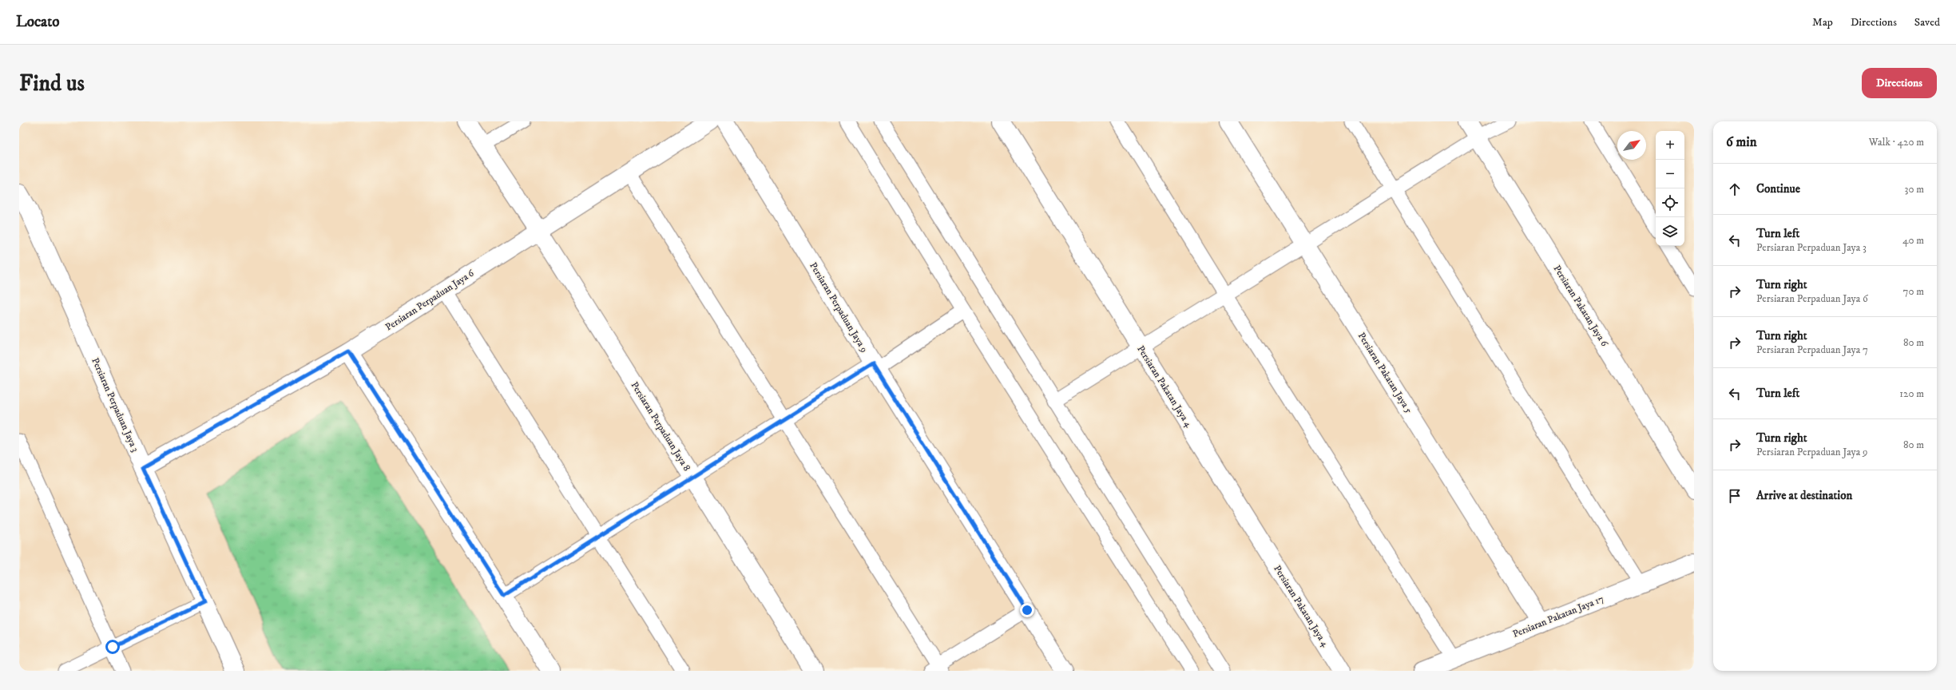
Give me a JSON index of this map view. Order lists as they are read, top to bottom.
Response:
{
  "streets": {
    "street": [
      "Persiaran Perpaduan Jaya 6",
      "Persiaran Pakatan Jaya 6",
      "Persiaran Perpaduan Jaya 9",
      "Persiaran Pakatan Jaya 5",
      "Persiaran Pakatan Jaya 4",
      "Persiaran Perpaduan Jaya 3",
      "Persiaran Perpaduan Jaya 8",
      "Persiaran Pakatan Jaya 17"
    ]
  },
  "crossings": [
    ["Persiaran Perpaduan Jaya 6", "Persiaran Perpaduan Jaya 3"],
    ["Persiaran Perpaduan Jaya 6", "Persiaran Perpaduan Jaya 8"],
    ["Persiaran Pakatan Jaya 5", "Persiaran Pakatan Jaya 17"]
  ],
  "north": "top right",
  "page": {
    "header": "Locato",
    "nav": ["Map", "Directions", "Saved"],
    "buttons": "Directions",
    "title": "Find us",
    "heading": ["6 min", "Walk · 420 m"],
    "map_buttons": ["+", "−"],
    "list": [
      ["Continue", "30 m"],
      ["Turn left", "Persiaran Perpaduan Jaya 3", "40 m"],
      ["Turn right", "Persiaran Perpaduan Jaya 6", "70 m"],
      ["Turn right", "Persiaran Perpaduan Jaya 7", "80 m"],
      ["Turn left", "120 m"],
      ["Turn right", "Persiaran Perpaduan Jaya 9", "80 m"],
      "Arrive at destination"
    ]
  }
}
